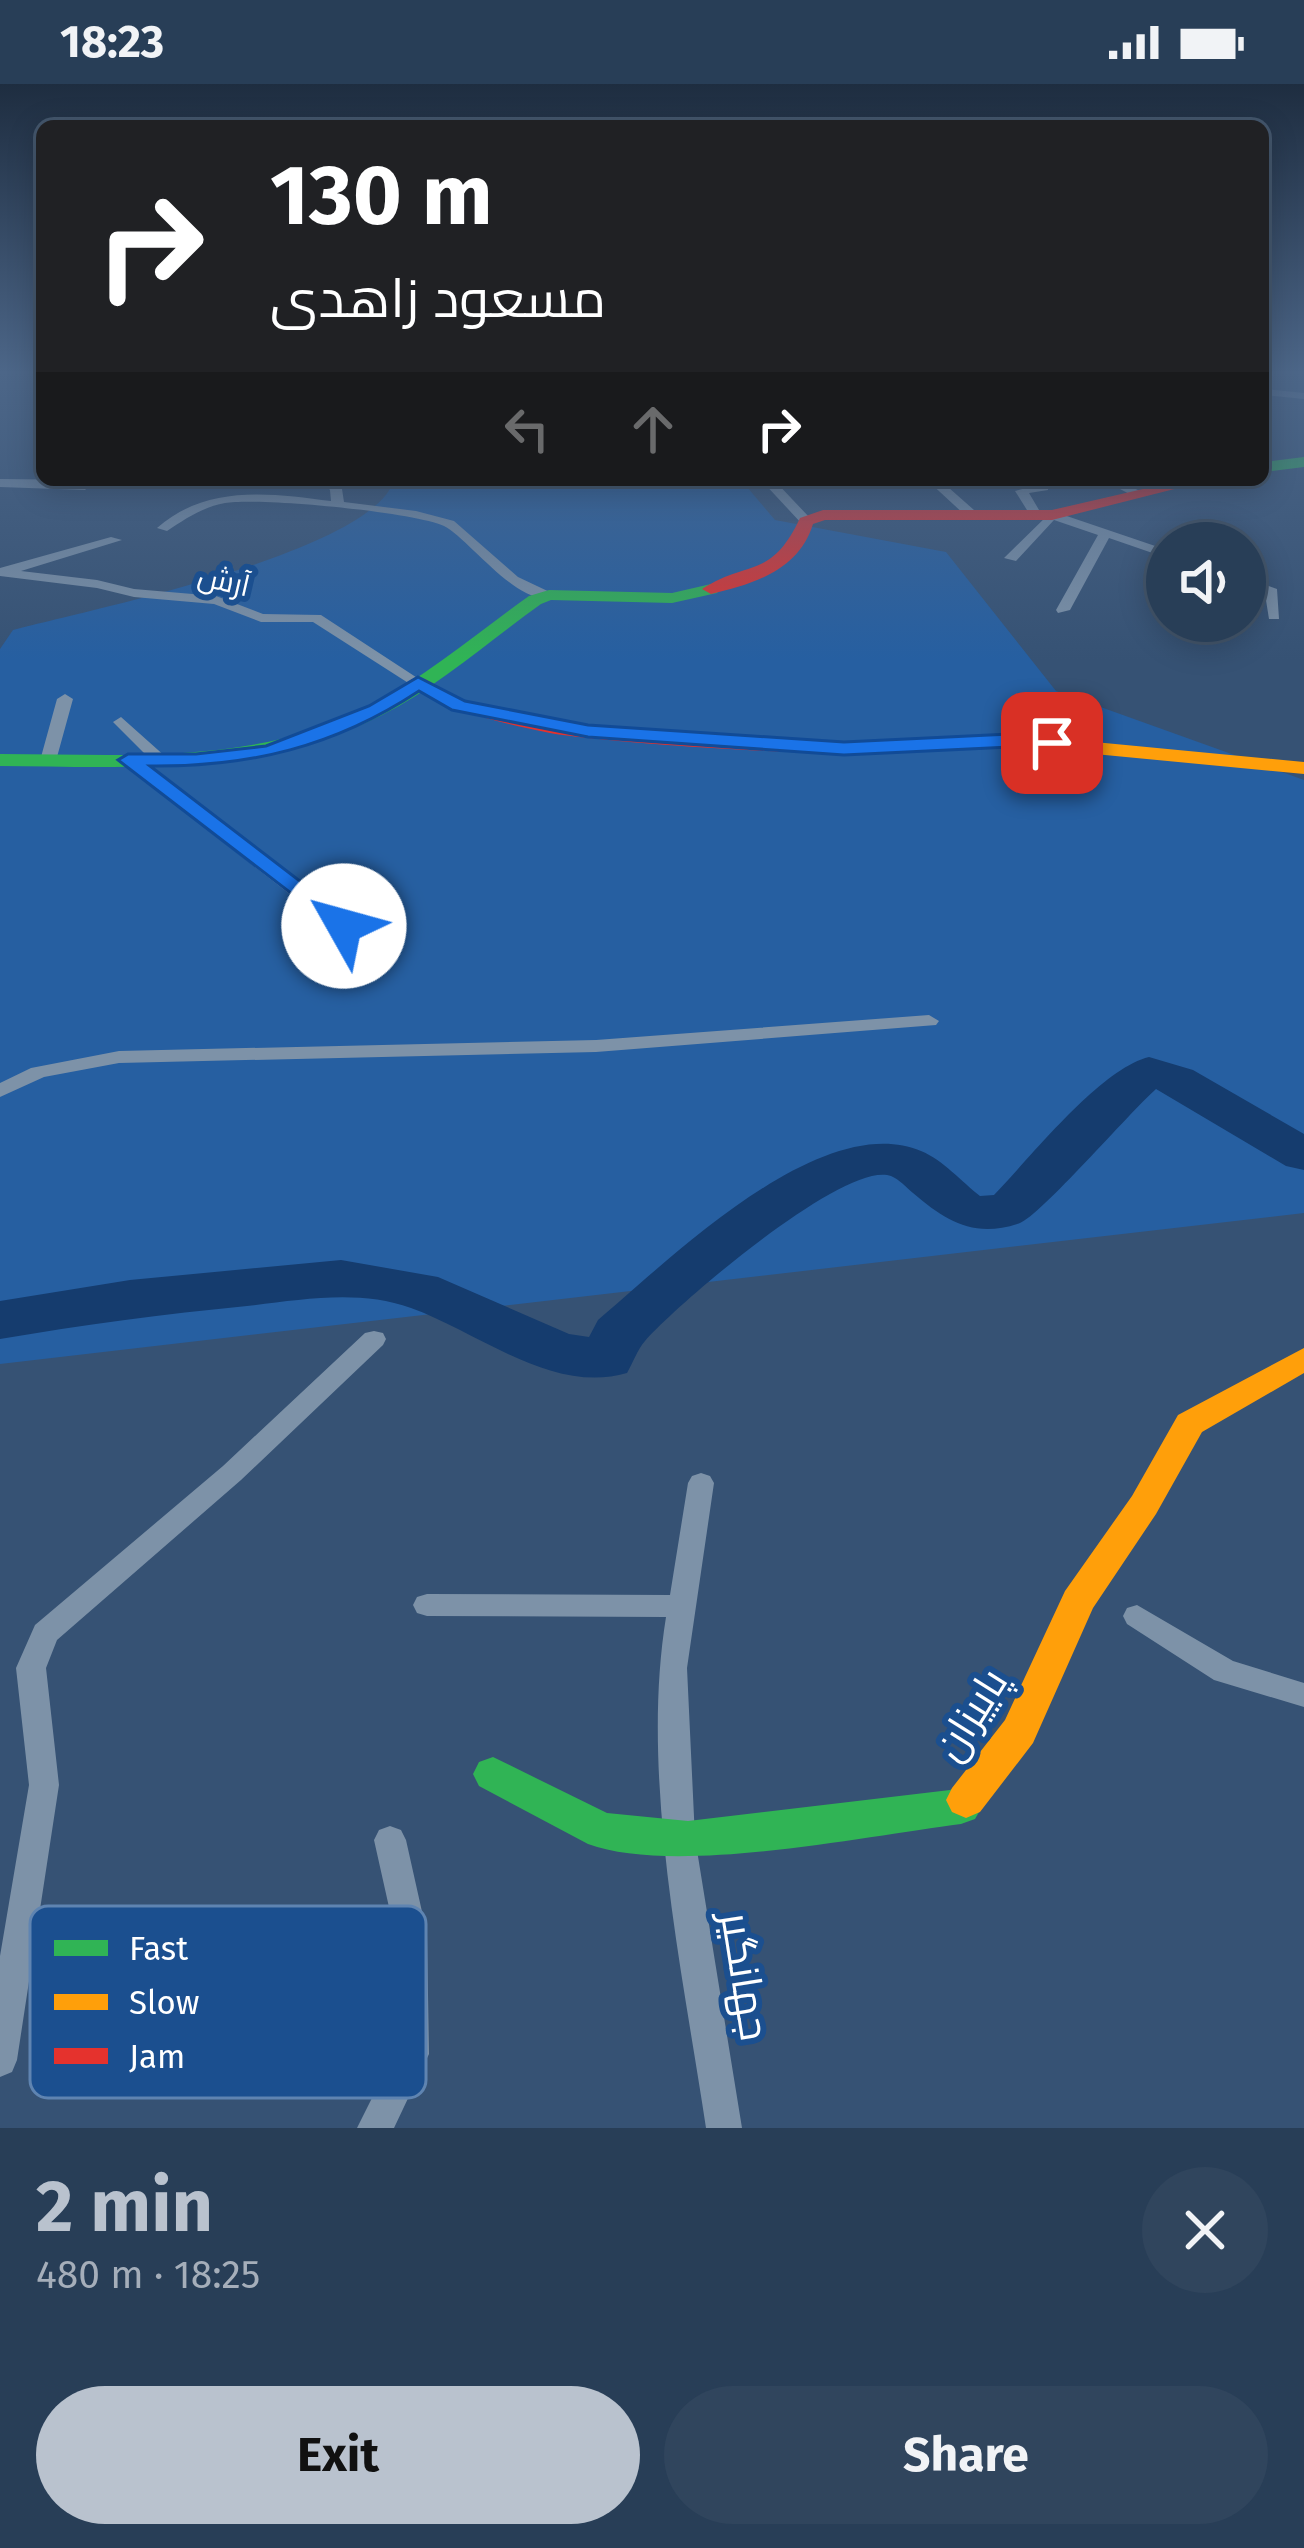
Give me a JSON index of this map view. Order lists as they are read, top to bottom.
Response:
{
  "streets": {
    "street": ["آرش", "پاییزان", "جهانگیر"]
  },
  "crossings": [
    ["پاییزان", "جهانگیر"]
  ],
  "legend": ["Fast", "Slow", "Jam"],
  "page": {
    "status": "18:23",
    "turn": ["130 m", "مسعود زاهدی"],
    "heading": ["2 min", "480 m · 18:25"],
    "buttons": ["Exit", "Share"]
  }
}
